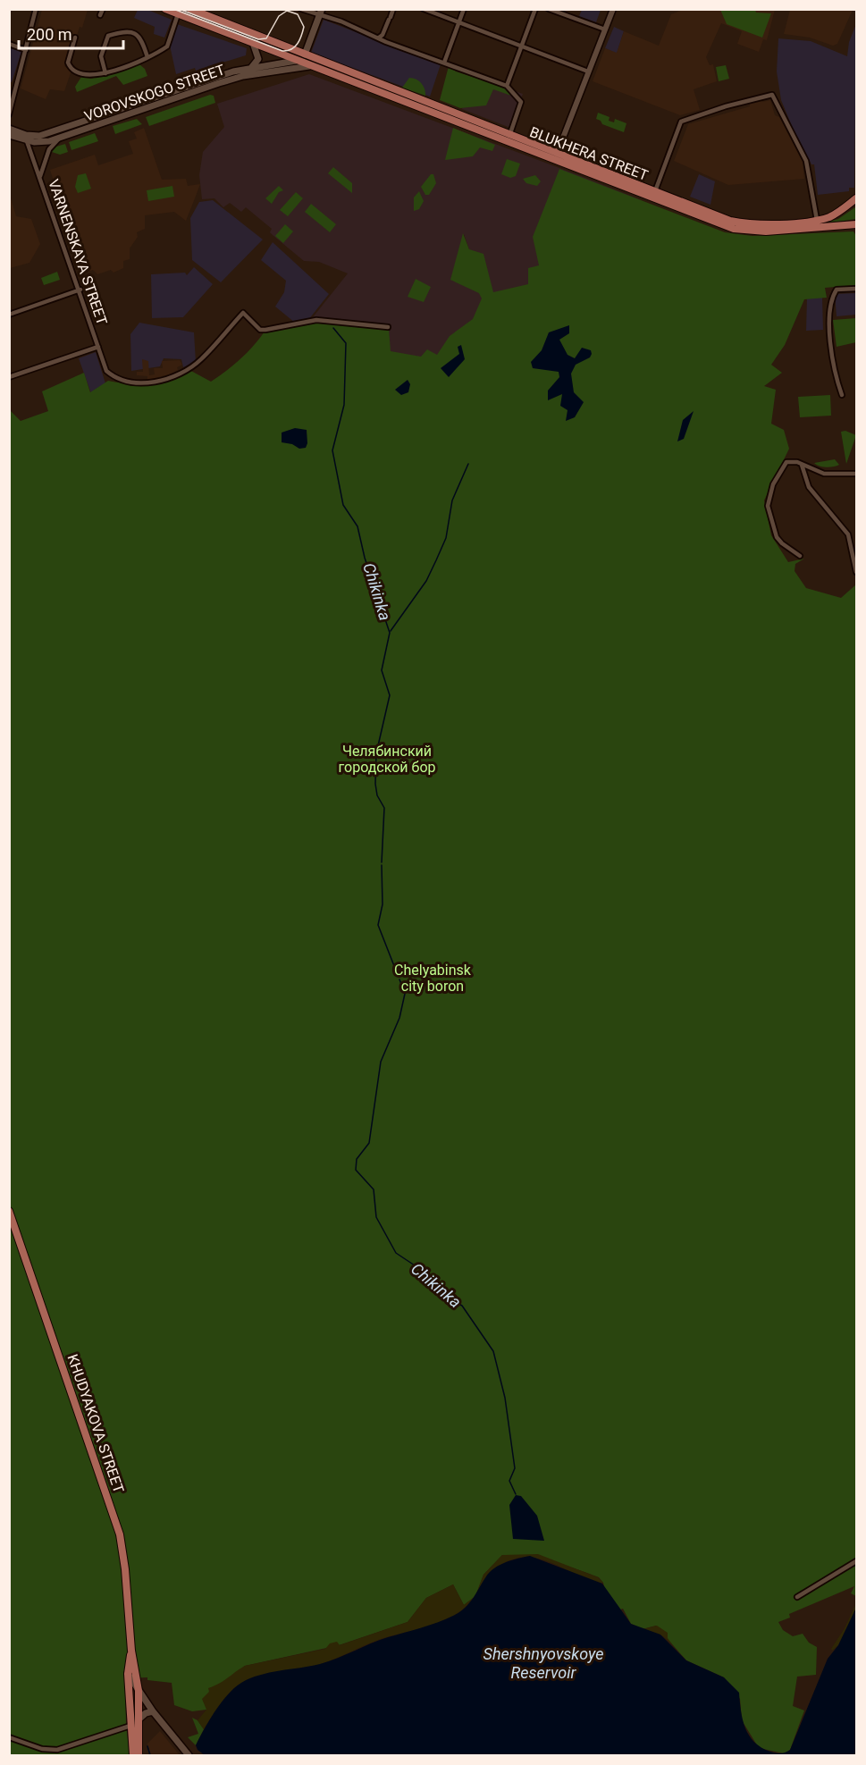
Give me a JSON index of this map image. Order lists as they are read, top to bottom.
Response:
{
  "streets": {
    "main road": ["VOROVSKOGO STREET", "BLUKHERA STREET", "KHUDYAKOVA STREET"],
    "street": ["VARNENSKAYA STREET"]
  },
  "crossings": [
    ["VOROVSKOGO STREET", "BLUKHERA STREET"],
    ["VOROVSKOGO STREET", "VARNENSKAYA STREET"]
  ],
  "water": ["Chikinka", "Shershnyovskoye Reservoir"],
  "parks": ["Челябинский городской бор", "Chelyabinsk city boron"],
  "scale_bar": "200 m"
}
